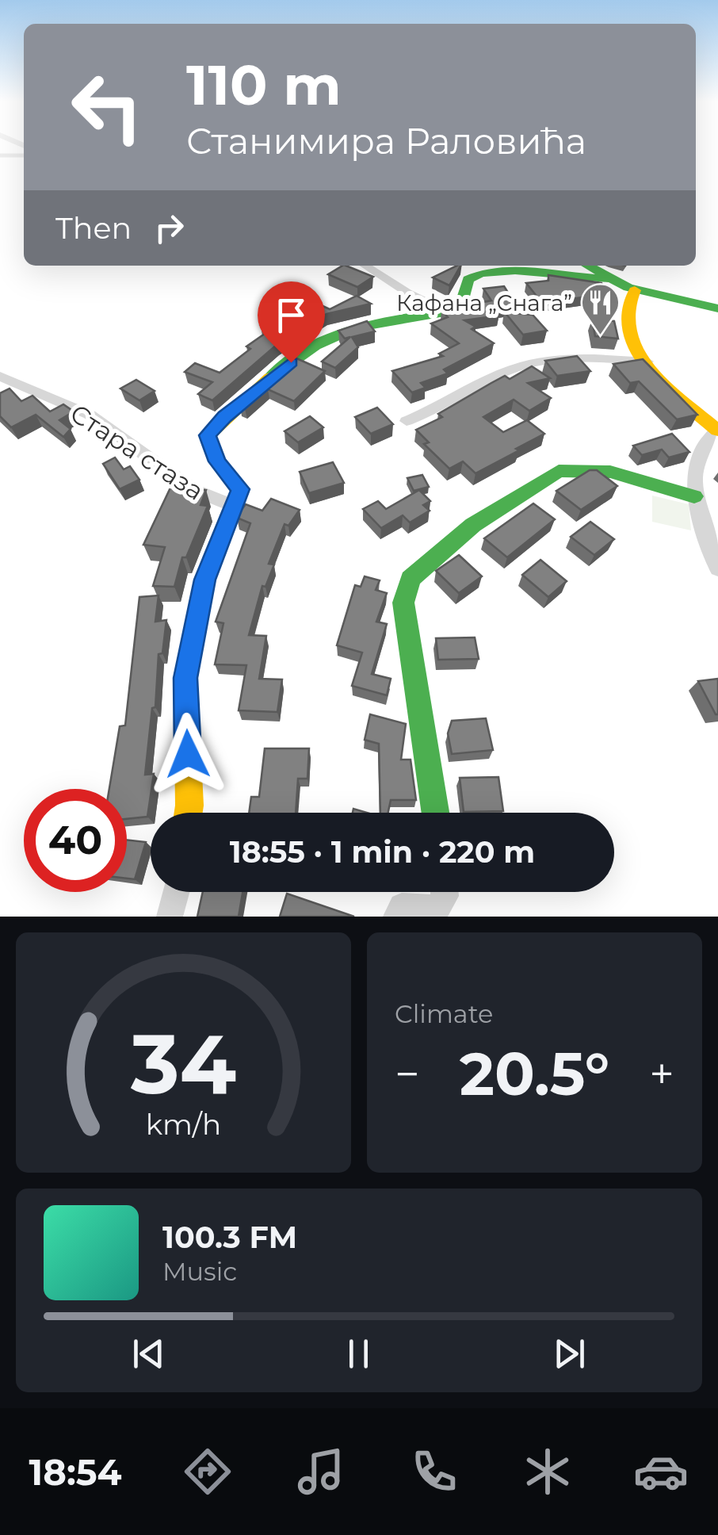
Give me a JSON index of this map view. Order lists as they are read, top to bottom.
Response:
{
  "streets": {
    "street": ["Стара стаза"]
  },
  "places": {
    "restaurant": ["Кафана „Снага”"]
  },
  "page": {
    "turn": ["110 m", "Станимира Раловића"],
    "then": "Then",
    "limit": "40",
    "trip": "18:55 · 1 min · 220 m",
    "tile": "Climate",
    "heat": ["−", "20.5°", "+"],
    "song": ["100.3 FM", "Music"],
    "tabs": "18:54",
    "gauge": ["34", "km/h"]
  }
}
